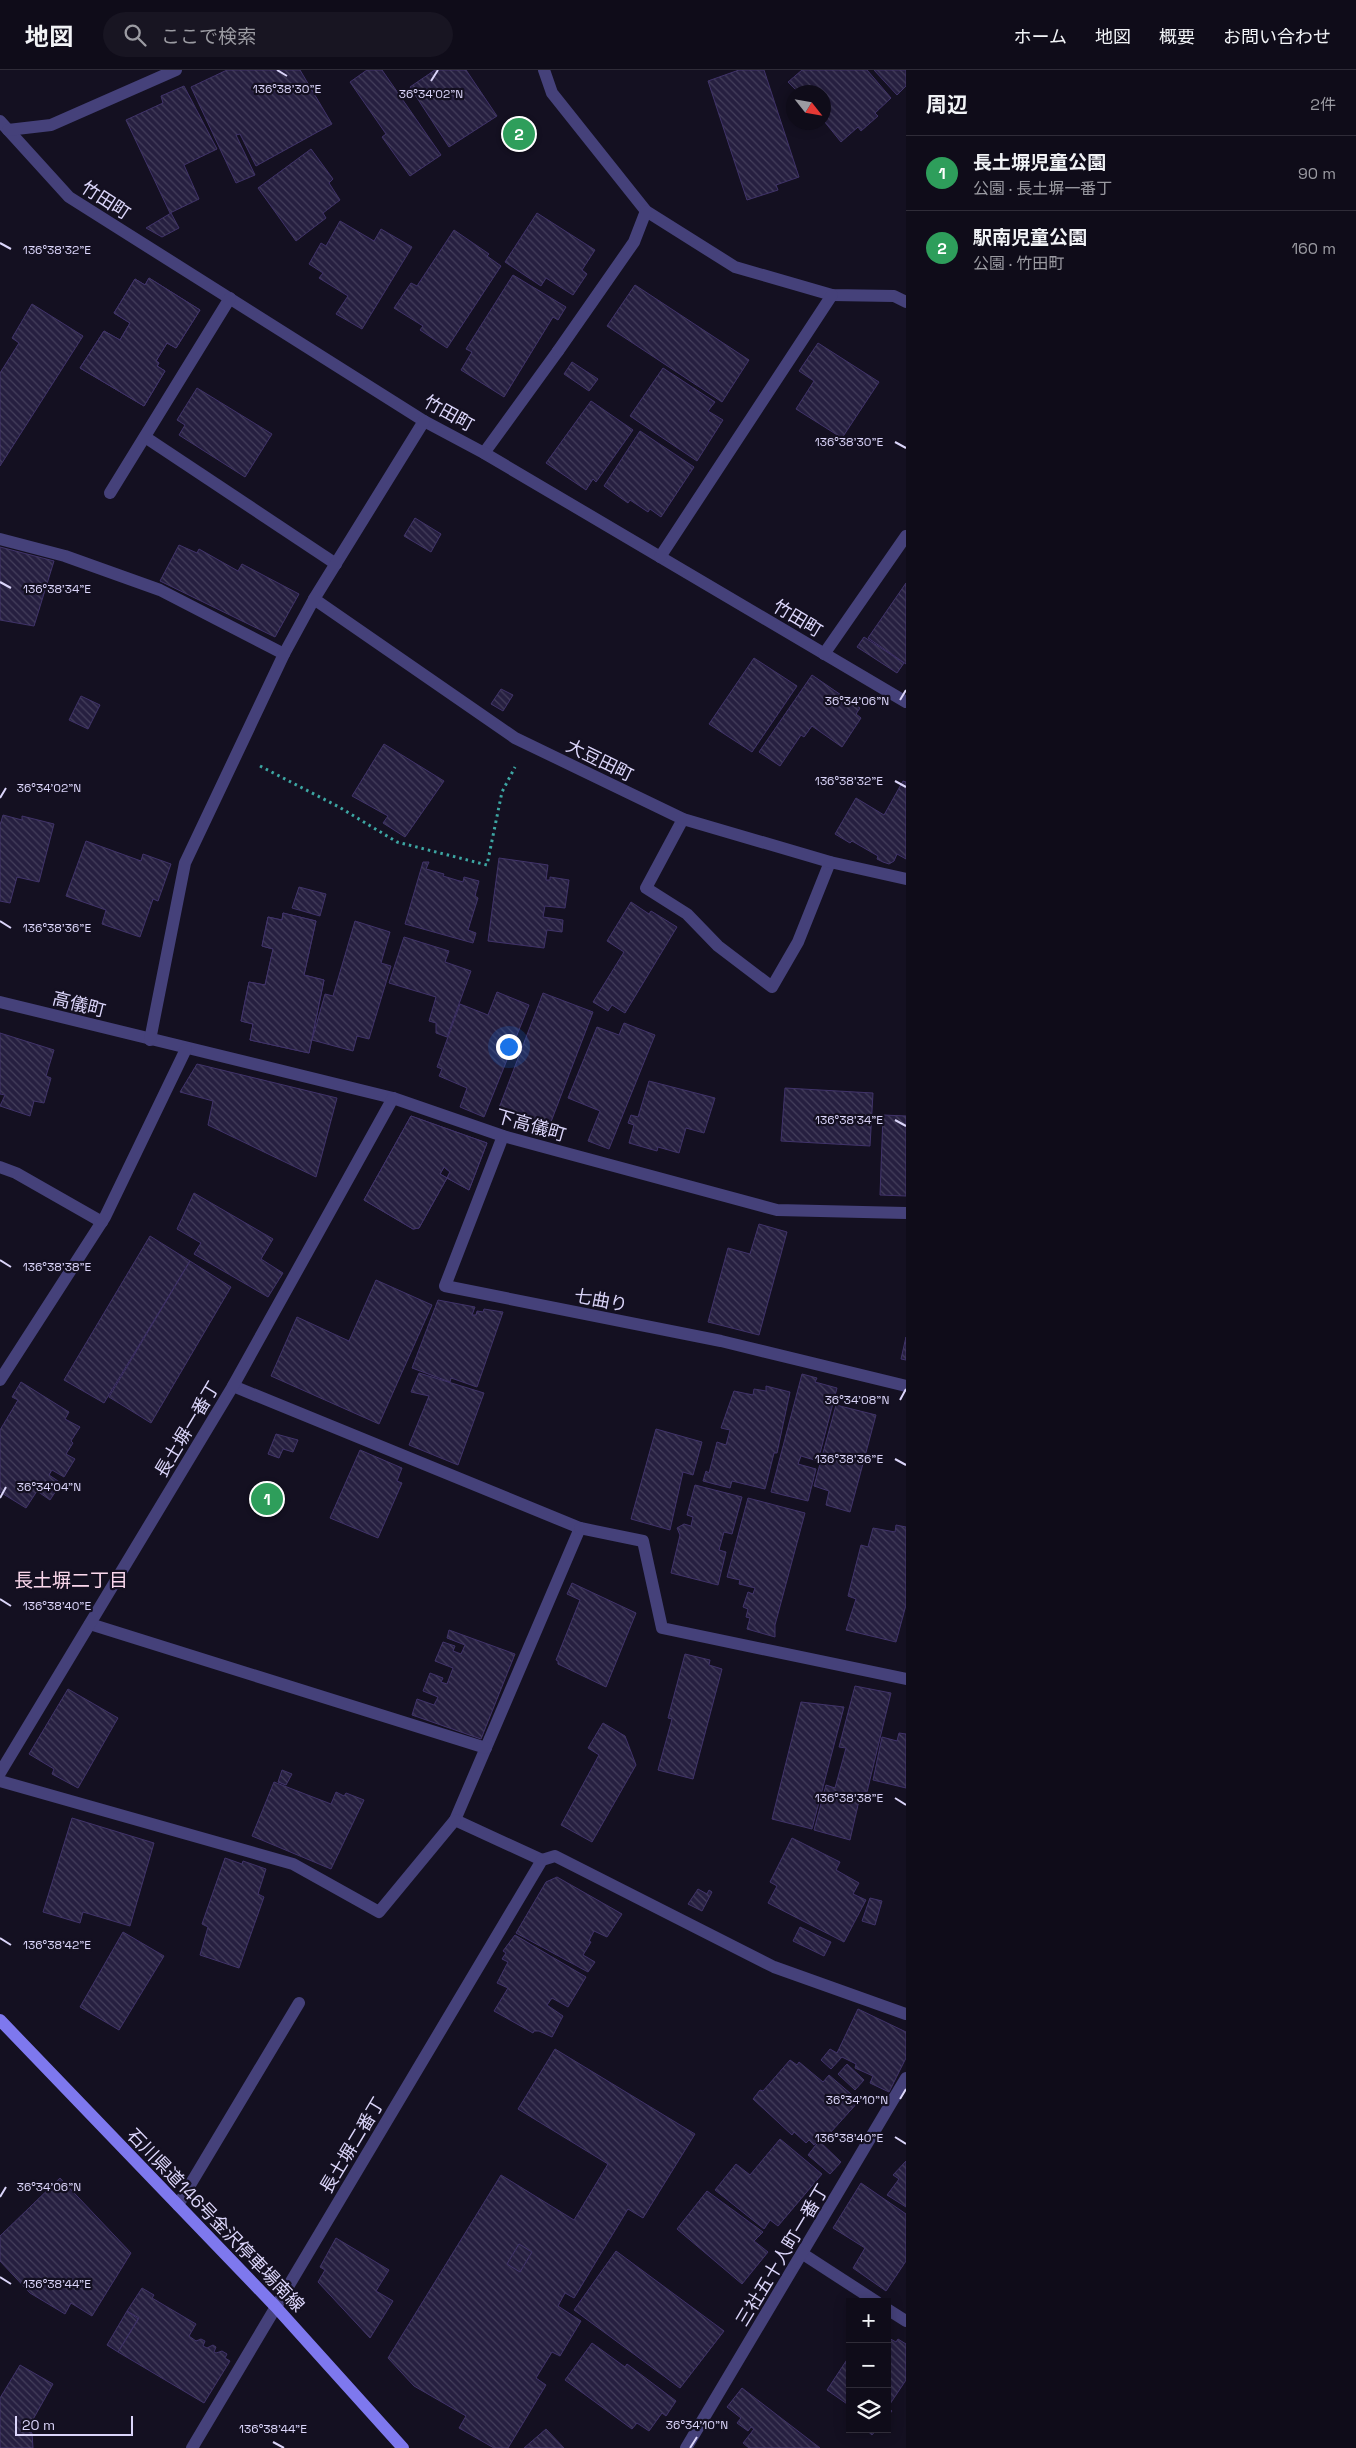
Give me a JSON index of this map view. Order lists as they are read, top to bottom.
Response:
{
  "streets": {
    "main road": ["石川県道146号金沢停車場南線"],
    "street": [
      "竹田町",
      "大豆田町",
      "高儀町",
      "下高儀町",
      "七曲り",
      "長土塀一番丁",
      "長土塀二番丁",
      "三社五十人町一番丁"
    ]
  },
  "crossings": [
    ["高儀町", "下高儀町"],
    ["下高儀町", "七曲り"],
    ["下高儀町", "長土塀一番丁"],
    ["長土塀二番丁", "石川県道146号金沢停車場南線"]
  ],
  "districts": ["長土塀二丁目"],
  "scale_bar": "20 m",
  "north": "bottom right",
  "page": {
    "header": "地図",
    "search": "ここで検索",
    "nav": [
      "ホーム",
      "地図",
      "概要",
      "お問い合わせ"
    ],
    "heading": ["周辺", "2件"],
    "pins": ["2", "1"],
    "list": [
      {
        "mark": "1",
        "name": "長土塀児童公園",
        "note": "公園 · 長土塀一番丁",
        "value": "90 m"
      },
      {
        "mark": "2",
        "name": "駅南児童公園",
        "note": "公園 · 竹田町",
        "value": "160 m"
      }
    ],
    "map_buttons": ["+", "−"],
    "scale": "20 m"
  },
  "coordinates": [
    "136°38'30\"E",
    "36°34'02\"N",
    "136°38'32\"E",
    "136°38'34\"E",
    "36°34'06\"N",
    "136°38'36\"E",
    "136°38'38\"E",
    "36°34'08\"N",
    "36°34'04\"N",
    "136°38'40\"E",
    "136°38'42\"E",
    "36°34'10\"N",
    "136°38'44\"E"
  ]
}
